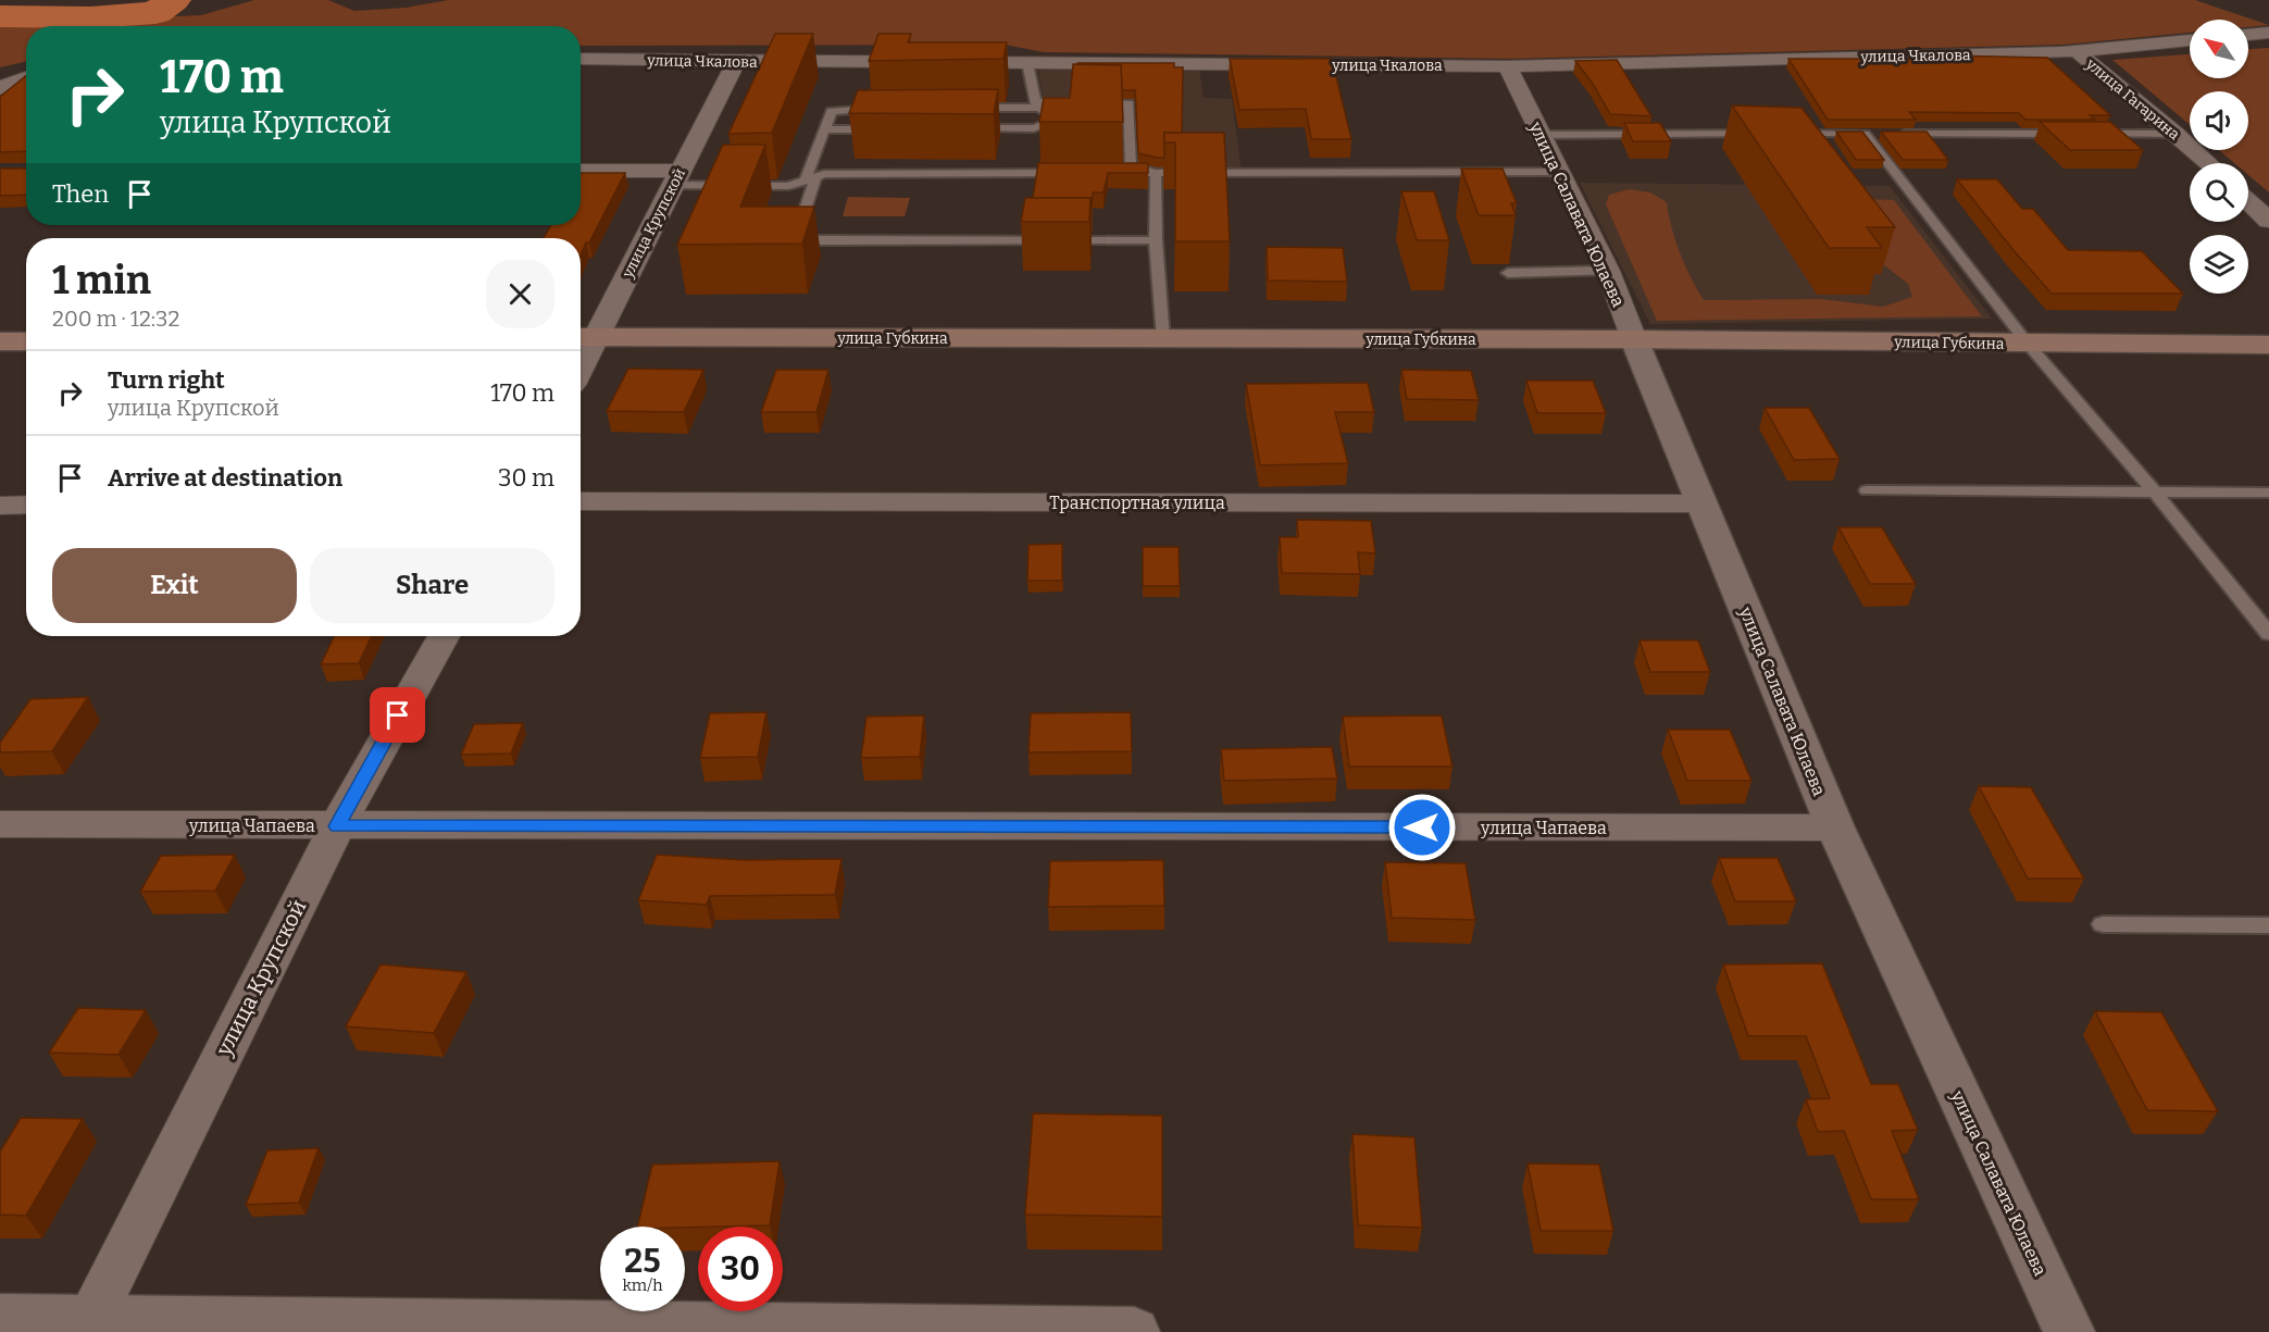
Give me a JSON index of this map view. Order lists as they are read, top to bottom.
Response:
{
  "streets": {
    "main road": ["улица Губкина"],
    "street": [
      "улица Чкалова",
      "улица Гагарина",
      "улица Салавата Юлаева",
      "улица Крупской",
      "Транспортная улица",
      "улица Чапаева"
    ]
  },
  "crossings": [
    ["улица Чкалова", "улица Гагарина"],
    ["улица Чкалова", "улица Салавата Юлаева"],
    ["улица Чкалова", "улица Крупской"],
    ["улица Салавата Юлаева", "улица Губкина"],
    ["улица Салавата Юлаева", "Транспортная улица"],
    ["улица Салавата Юлаева", "улица Чапаева"],
    ["улица Крупской", "улица Губкина"],
    ["улица Крупской", "улица Чапаева"]
  ],
  "north": "top left",
  "page": {
    "turn": ["170 m", "улица Крупской"],
    "then": "Then",
    "heading": ["1 min", "200 m · 12:32"],
    "list": [
      {
        "name": "Turn right",
        "note": "улица Крупской",
        "value": "170 m"
      },
      {
        "name": "Arrive at destination",
        "value": "30 m"
      }
    ],
    "buttons": ["Exit", "Share"],
    "speed": "25 km/h",
    "limit": "30"
  }
}
